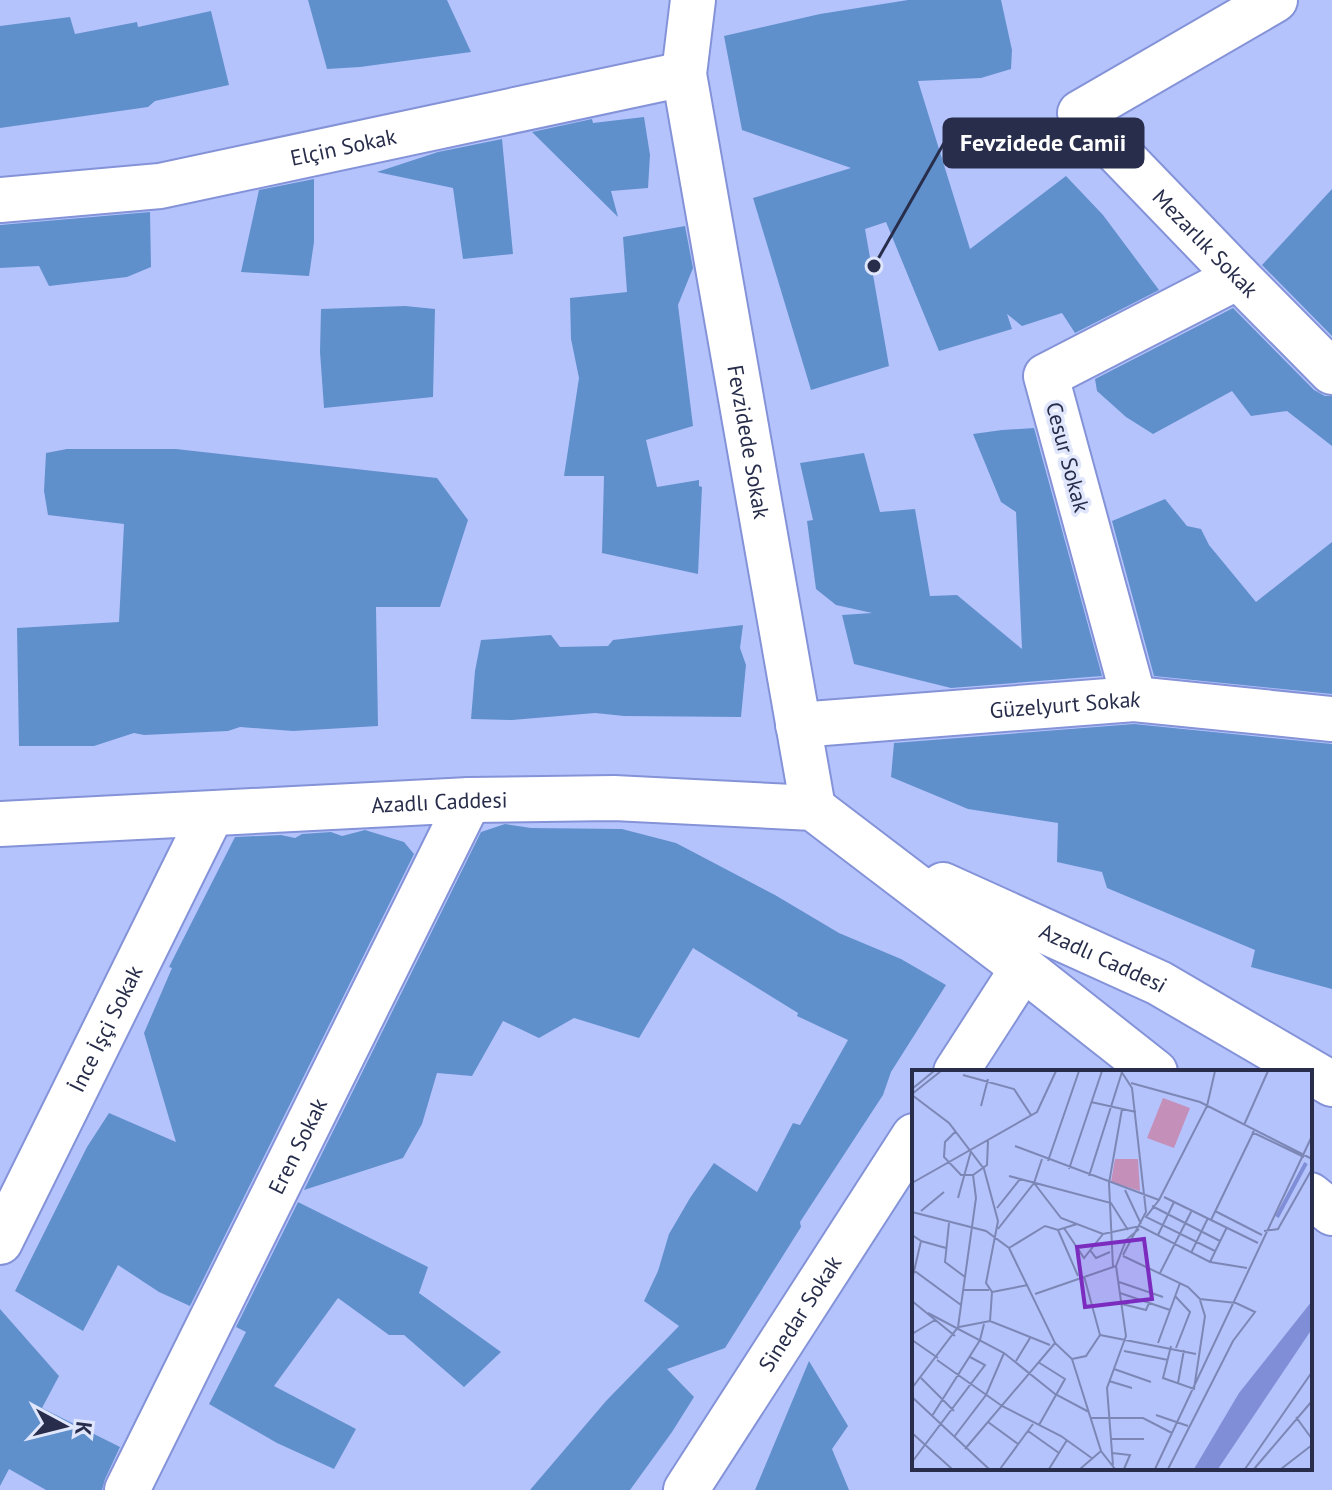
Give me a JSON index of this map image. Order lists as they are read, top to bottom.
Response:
{
  "streets": {
    "street": [
      "Elçin Sokak",
      "Mezarlık Sokak",
      "Fevzidede Sokak",
      "Cesur Sokak",
      "Güzelyurt Sokak",
      "Azadlı Caddesi",
      "İnce İşçi Sokak",
      "Eren Sokak",
      "Sinedar Sokak"
    ]
  },
  "crossings": [
    ["Elçin Sokak", "Fevzidede Sokak"],
    ["Mezarlık Sokak", "Cesur Sokak"],
    ["Fevzidede Sokak", "Güzelyurt Sokak"],
    ["Fevzidede Sokak", "Azadlı Caddesi"],
    ["Cesur Sokak", "Güzelyurt Sokak"],
    ["Azadlı Caddesi", "İnce İşçi Sokak"],
    ["Azadlı Caddesi", "Eren Sokak"]
  ],
  "places": ["Fevzidede Camii"],
  "north": "right"
}
